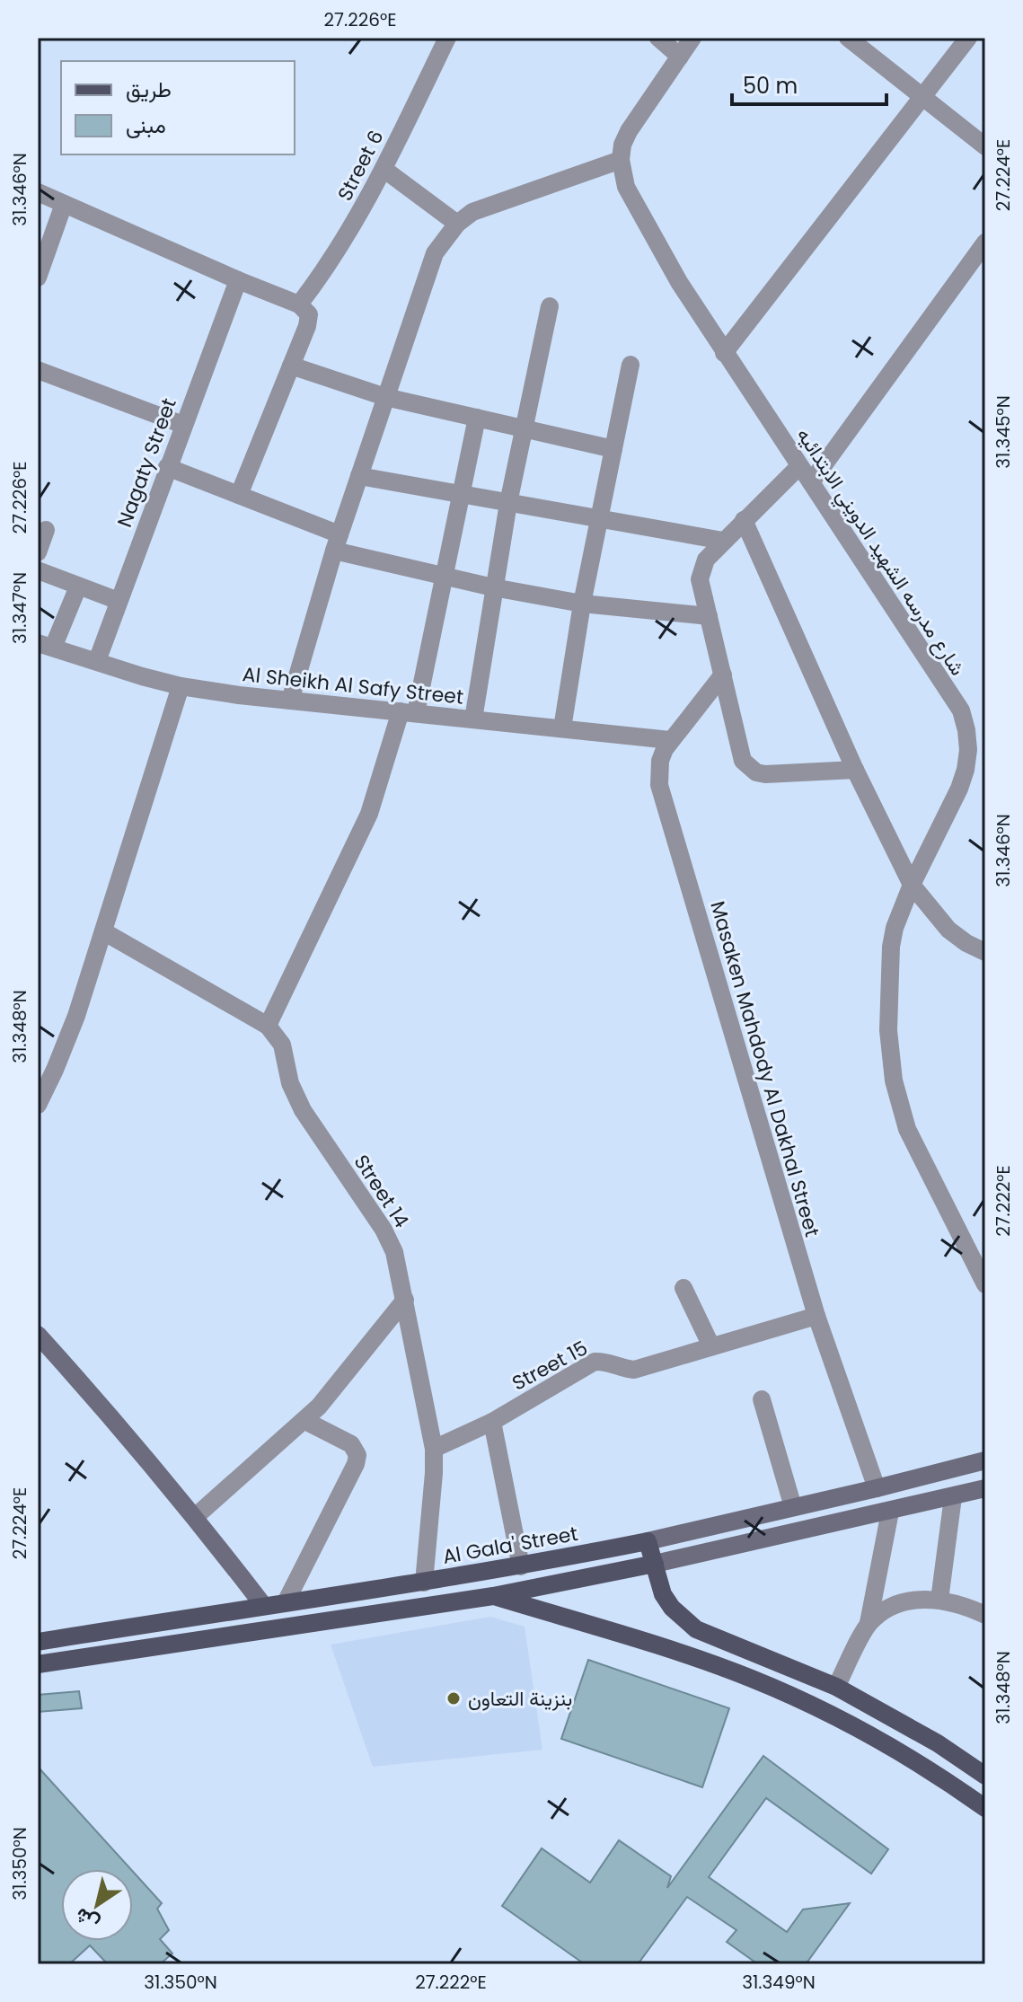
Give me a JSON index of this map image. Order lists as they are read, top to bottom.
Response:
{
  "streets": {
    "main road": ["Al Gala' Street"],
    "street": [
      "Street 6",
      "Nagaty Street",
      "شارع مدرسه الشهيد الدويني الابتدائيه",
      "Al Sheikh Al Safy Street",
      "Masaken Mahdody Al Dakhal Street",
      "Street 14",
      "Street 15"
    ]
  },
  "crossings": [
    ["Nagaty Street", "Al Sheikh Al Safy Street"],
    ["Al Sheikh Al Safy Street", "Masaken Mahdody Al Dakhal Street"],
    ["Masaken Mahdody Al Dakhal Street", "Street 15"],
    ["Masaken Mahdody Al Dakhal Street", "Al Gala' Street"],
    ["Street 14", "Street 15"],
    ["Street 14", "Al Gala' Street"]
  ],
  "places": ["بنزينة التعاون"],
  "legend": ["طريق", "مبنى"],
  "scale_bar": "50 m",
  "north": "bottom left",
  "coordinates": [
    "27.226°E",
    "27.224°E",
    "31.346°N",
    "31.345°N",
    "31.347°N",
    "31.348°N",
    "27.222°E",
    "31.350°N",
    "31.349°N"
  ]
}
